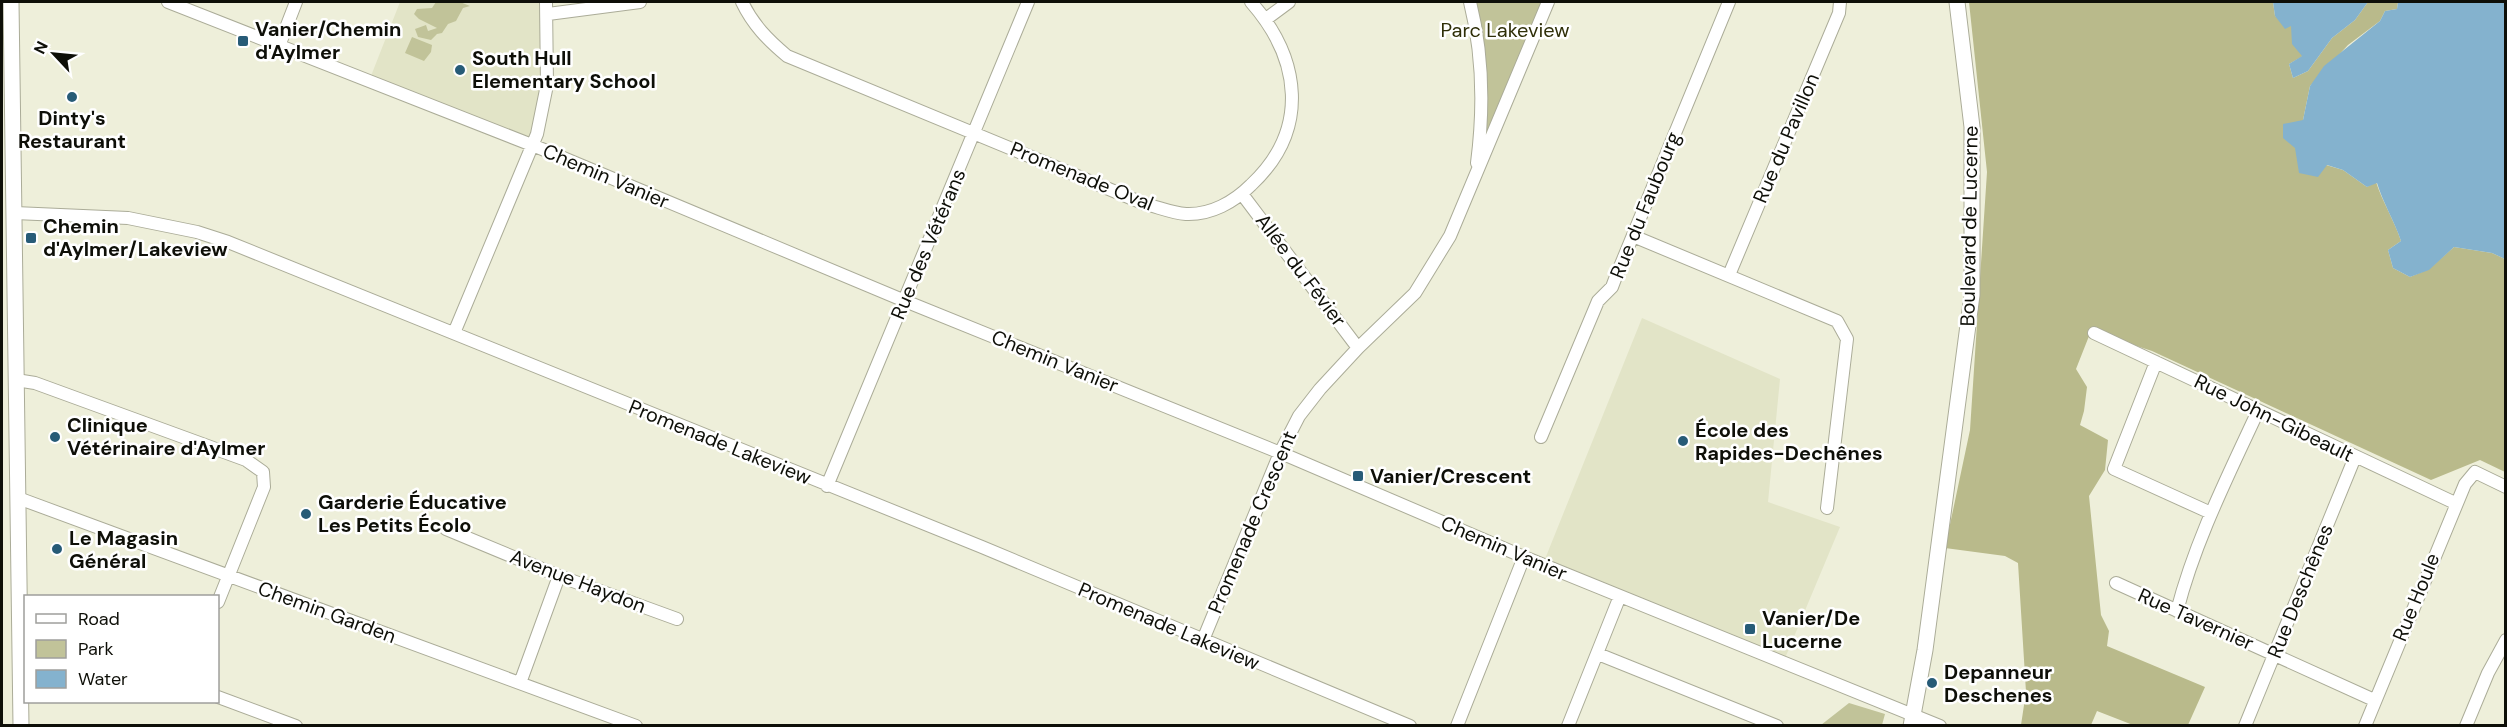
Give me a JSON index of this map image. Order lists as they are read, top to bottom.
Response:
{
  "streets": {
    "main road": ["Boulevard de Lucerne"],
    "street": [
      "Rue du Pavillon",
      "Chemin Vanier",
      "Promenade Oval",
      "Rue du Faubourg",
      "Rue des Vétérans",
      "Allée du Févier",
      "Rue John-Gibeault",
      "Promenade Lakeview",
      "Promenade Crescent",
      "Avenue Haydon",
      "Rue Deschênes",
      "Rue Houle",
      "Chemin Garden",
      "Rue Tavernier"
    ]
  },
  "crossings": [
    ["Chemin Vanier", "Boulevard de Lucerne"],
    ["Chemin Vanier", "Rue des Vétérans"],
    ["Chemin Vanier", "Promenade Crescent"],
    ["Promenade Oval", "Rue des Vétérans"],
    ["Promenade Oval", "Allée du Févier"],
    ["Rue des Vétérans", "Promenade Lakeview"],
    ["Allée du Févier", "Promenade Crescent"],
    ["Rue John-Gibeault", "Rue Deschênes"],
    ["Rue John-Gibeault", "Rue Houle"],
    ["Promenade Lakeview", "Promenade Crescent"],
    ["Rue Deschênes", "Rue Tavernier"],
    ["Rue Houle", "Rue Tavernier"]
  ],
  "parks": ["Parc Lakeview"],
  "places": {
    "transit": [
      "Vanier/Chemin d'Aylmer",
      "Chemin d'Aylmer/Lakeview",
      "Vanier/Crescent",
      "Vanier/De Lucerne"
    ],
    "other": [
      "South Hull Elementary School",
      "Dinty's Restaurant",
      "Clinique Vétérinaire d'Aylmer",
      "École des Rapides-Dechênes",
      "Garderie Éducative Les Petits Écolo",
      "Le Magasin Général",
      "Depanneur Deschenes"
    ]
  },
  "legend": ["Road", "Park", "Water"],
  "north": "top left"
}
